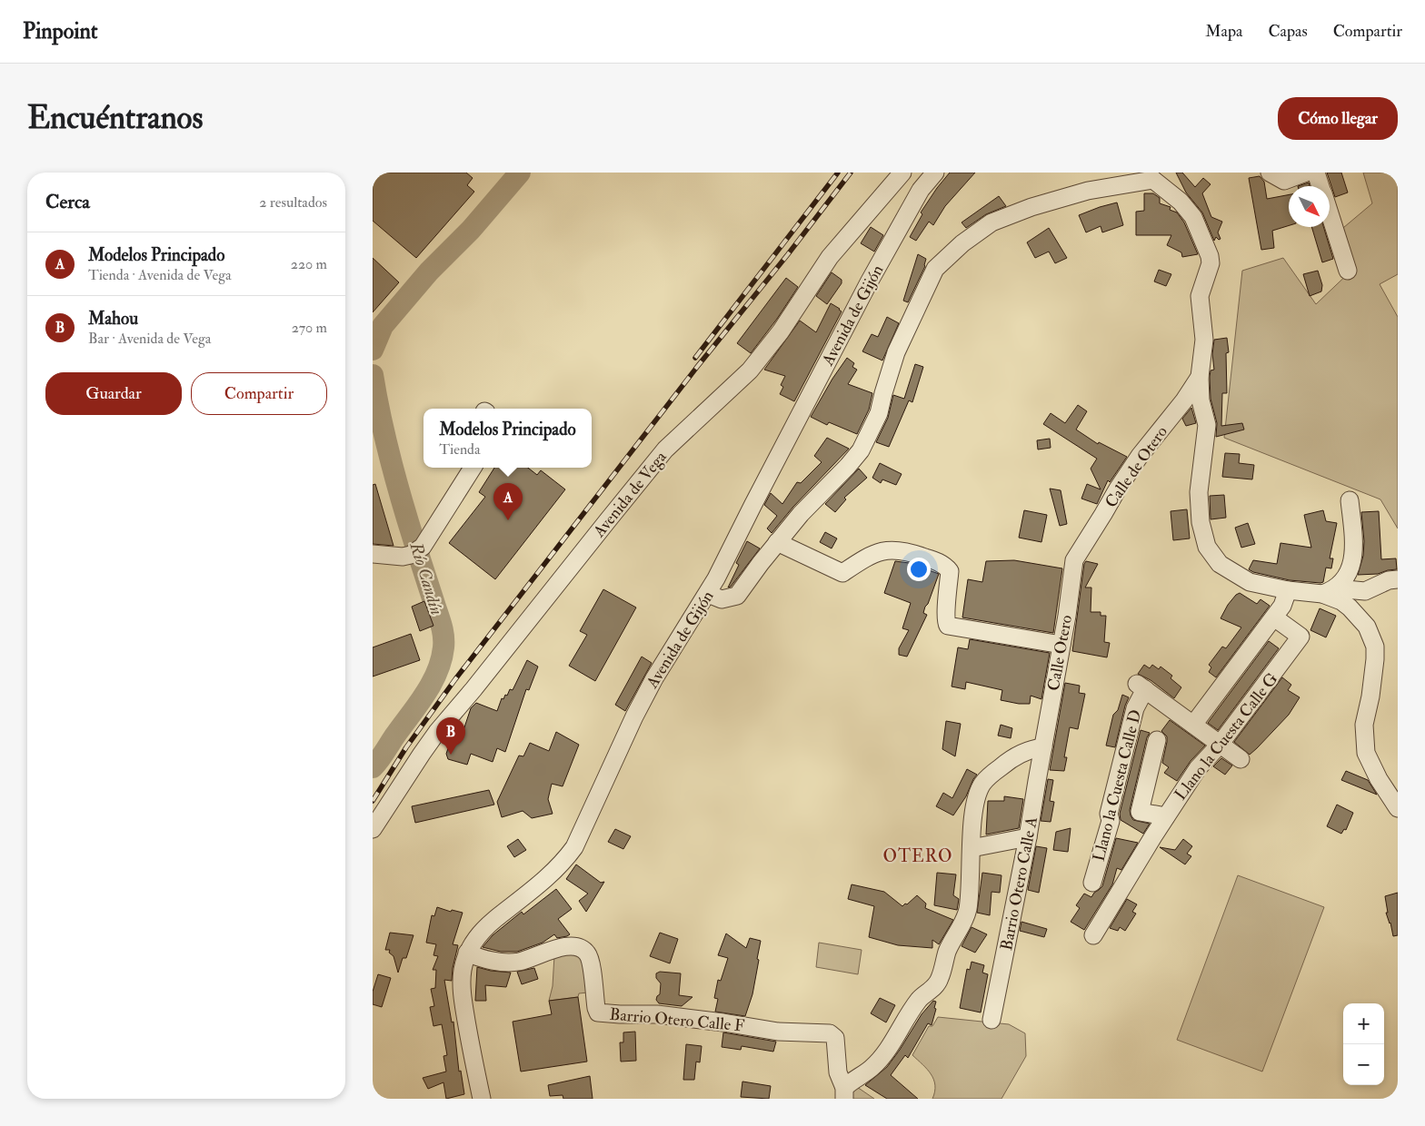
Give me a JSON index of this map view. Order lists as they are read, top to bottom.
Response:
{
  "streets": {
    "street": [
      "Avenida de Gijón",
      "Calle de Otero",
      "Avenida de Vega",
      "Calle Otero",
      "Llano la Cuesta Calle G",
      "Llano la Cuesta Calle D",
      "Barrio Otero Calle A",
      "Barrio Otero Calle F"
    ]
  },
  "crossings": [
    ["Avenida de Gijón", "Barrio Otero Calle F"],
    ["Calle de Otero", "Calle Otero"],
    ["Calle Otero", "Barrio Otero Calle A"],
    ["Llano la Cuesta Calle G", "Llano la Cuesta Calle D"]
  ],
  "districts": ["OTERO"],
  "water": ["Río Candín"],
  "north": "bottom right",
  "page": {
    "header": "Pinpoint",
    "nav": ["Mapa", "Capas", "Compartir"],
    "buttons": [
      "Cómo llegar",
      ["Guardar", "Compartir"]
    ],
    "title": "Encuéntranos",
    "heading": ["Cerca", "2 resultados"],
    "list": [
      {
        "mark": "A",
        "name": "Modelos Principado",
        "note": "Tienda · Avenida de Vega",
        "value": "220 m"
      },
      {
        "mark": "B",
        "name": "Mahou",
        "note": "Bar · Avenida de Vega",
        "value": "270 m"
      }
    ],
    "popup": ["Modelos Principado", "Tienda"],
    "pins": ["A", "B"],
    "map_buttons": ["+", "−"]
  }
}
